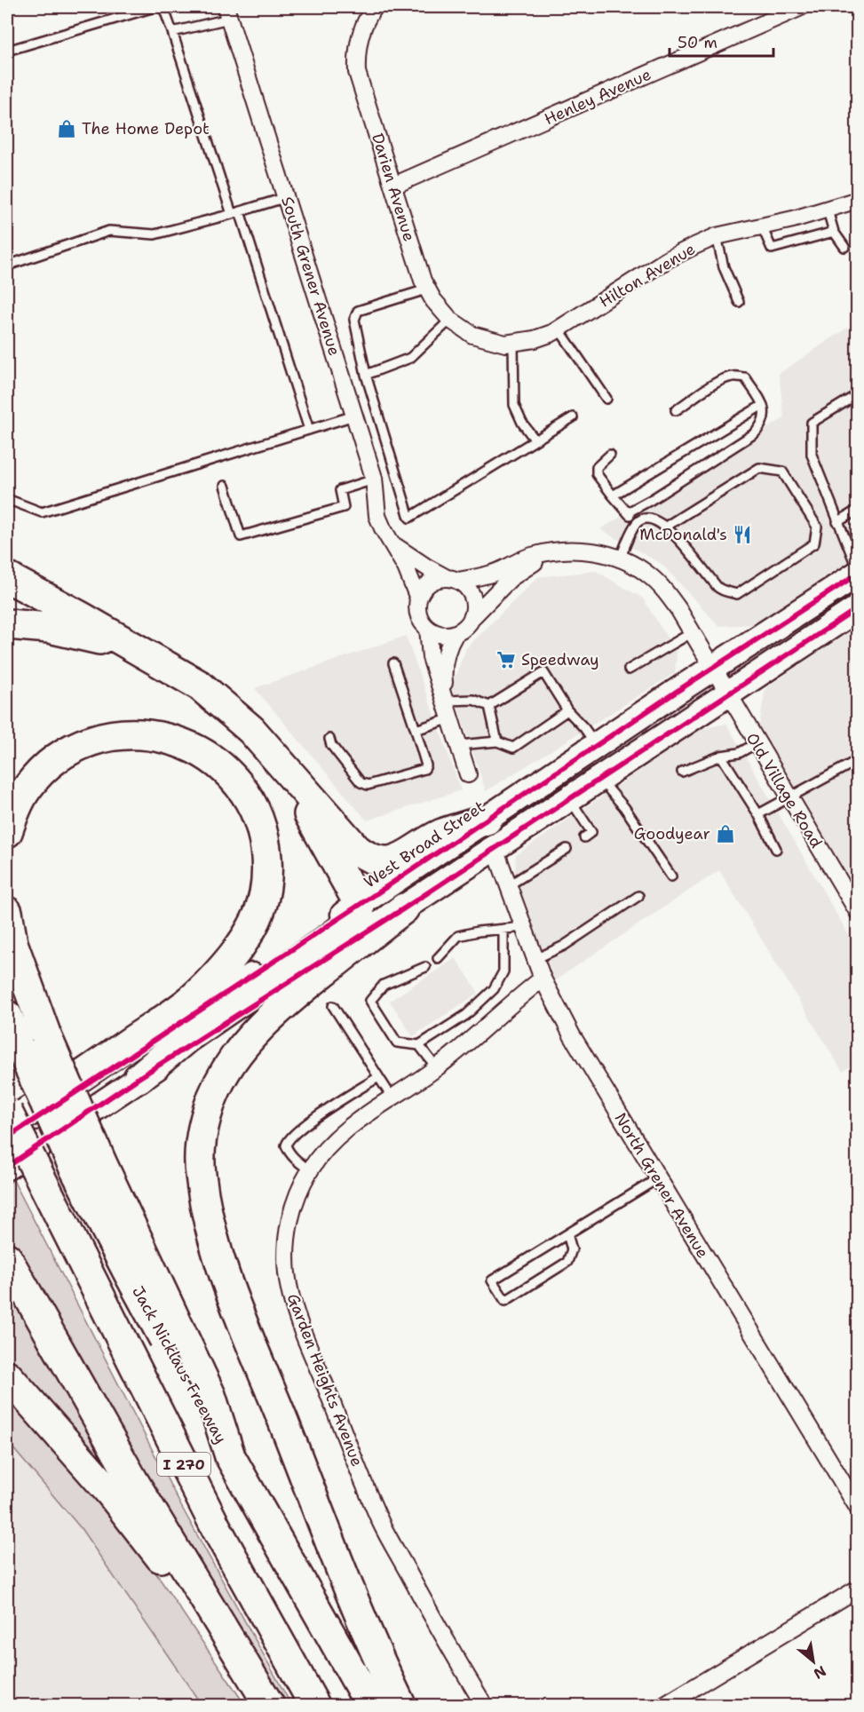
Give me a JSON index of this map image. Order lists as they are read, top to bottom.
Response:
{
  "streets": {
    "highway": ["Jack Nicklaus Freeway", "I 270"],
    "main road": ["West Broad Street"],
    "street": [
      "Henley Avenue",
      "Darien Avenue",
      "Hilton Avenue",
      "South Grener Avenue",
      "Old Village Road",
      "North Grener Avenue",
      "Garden Heights Avenue"
    ]
  },
  "crossings": [
    ["Henley Avenue", "Darien Avenue"],
    ["Darien Avenue", "Hilton Avenue"],
    ["Old Village Road", "West Broad Street"],
    ["North Grener Avenue", "Garden Heights Avenue"]
  ],
  "places": {
    "shop": ["The Home Depot", "Goodyear"],
    "restaurant": ["McDonald's"],
    "supermarket": ["Speedway"]
  },
  "scale_bar": "50 m",
  "north": "bottom right"
}
